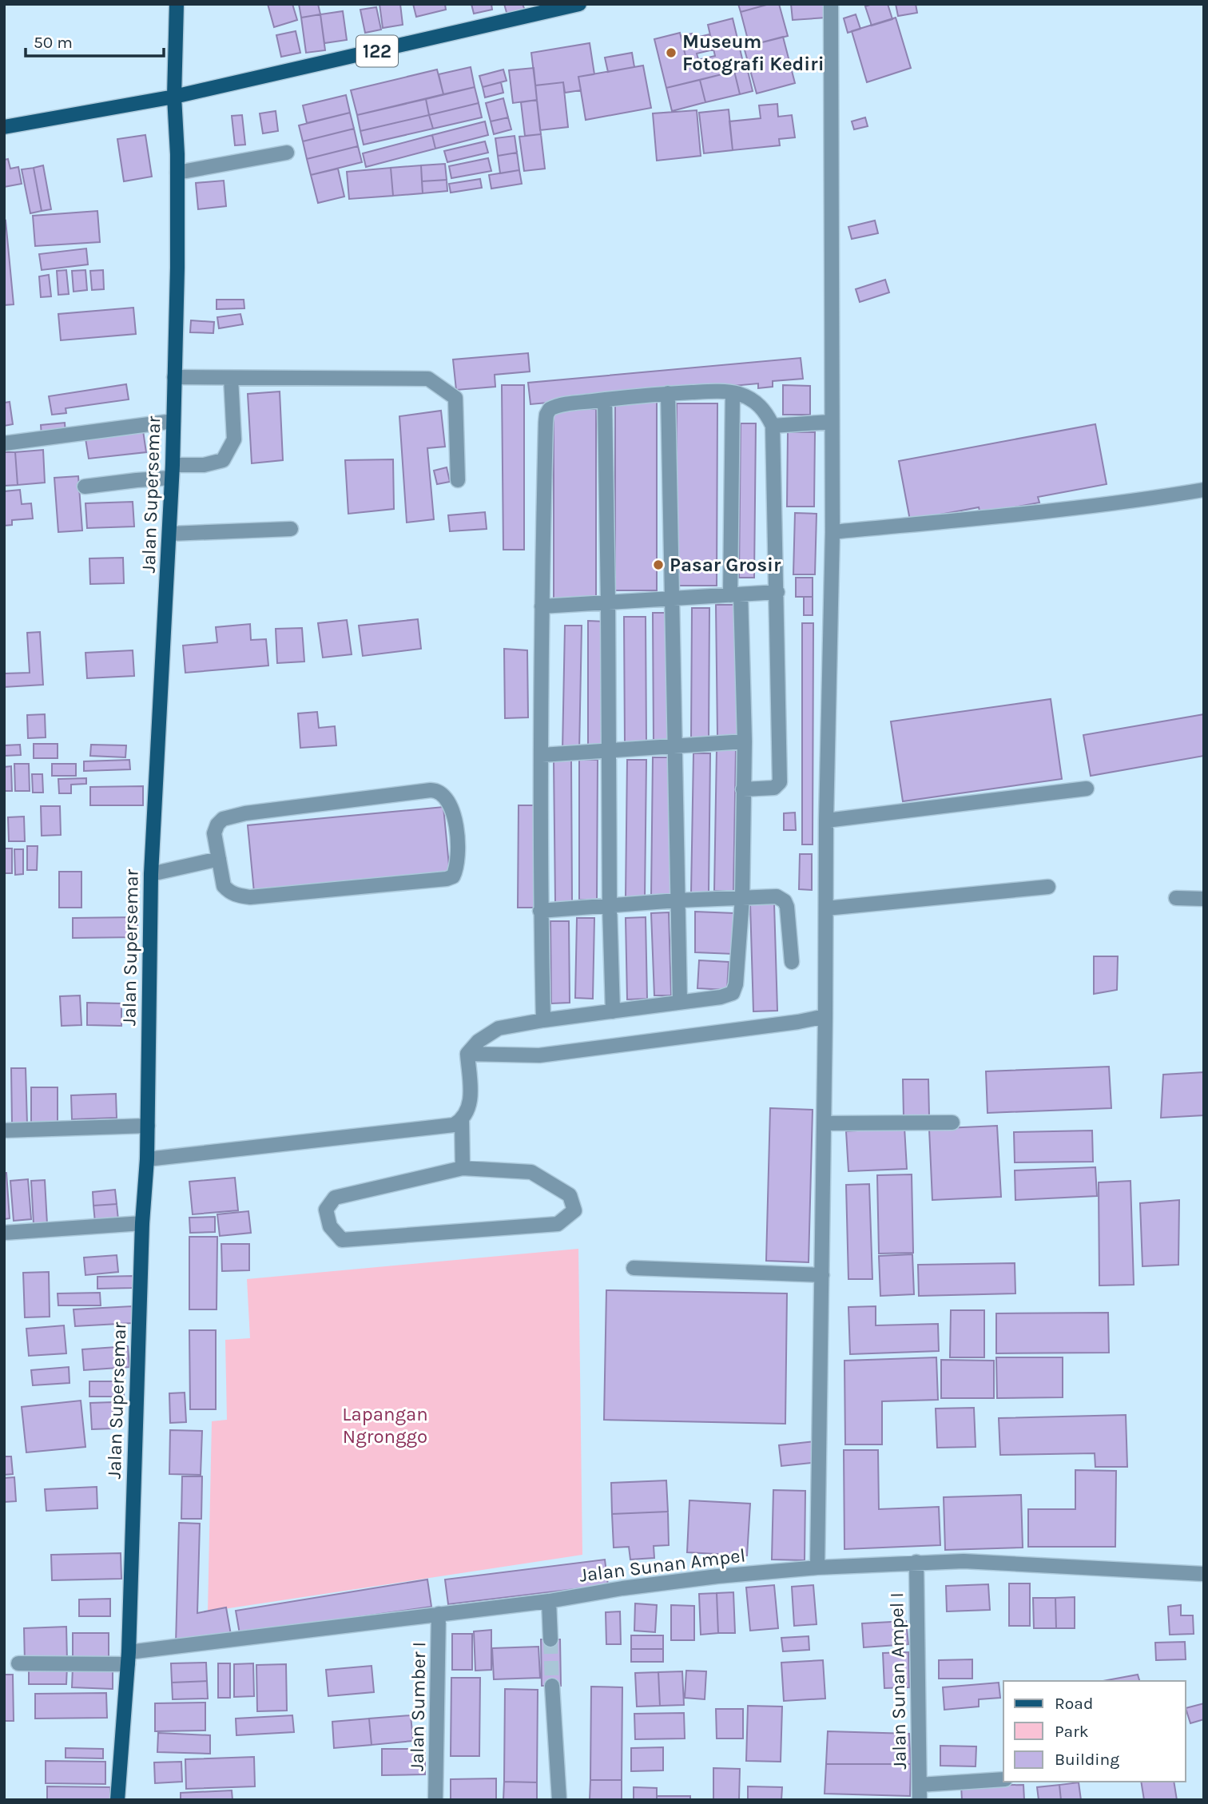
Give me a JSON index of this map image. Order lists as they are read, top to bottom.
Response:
{
  "streets": {
    "main road": ["122", "Jalan Supersemar"],
    "street": ["Jalan Sunan Ampel", "Jalan Sunan Ampel I", "Jalan Sumber I"]
  },
  "crossings": [
    ["122", "Jalan Supersemar"],
    ["Jalan Supersemar", "Jalan Sunan Ampel"],
    ["Jalan Sunan Ampel", "Jalan Sunan Ampel I"],
    ["Jalan Sunan Ampel", "Jalan Sumber I"]
  ],
  "parks": ["Lapangan Ngronggo"],
  "places": ["Museum Fotografi Kediri", "Pasar Grosir"],
  "legend": ["Road", "Park", "Building"],
  "scale_bar": "50 m"
}
